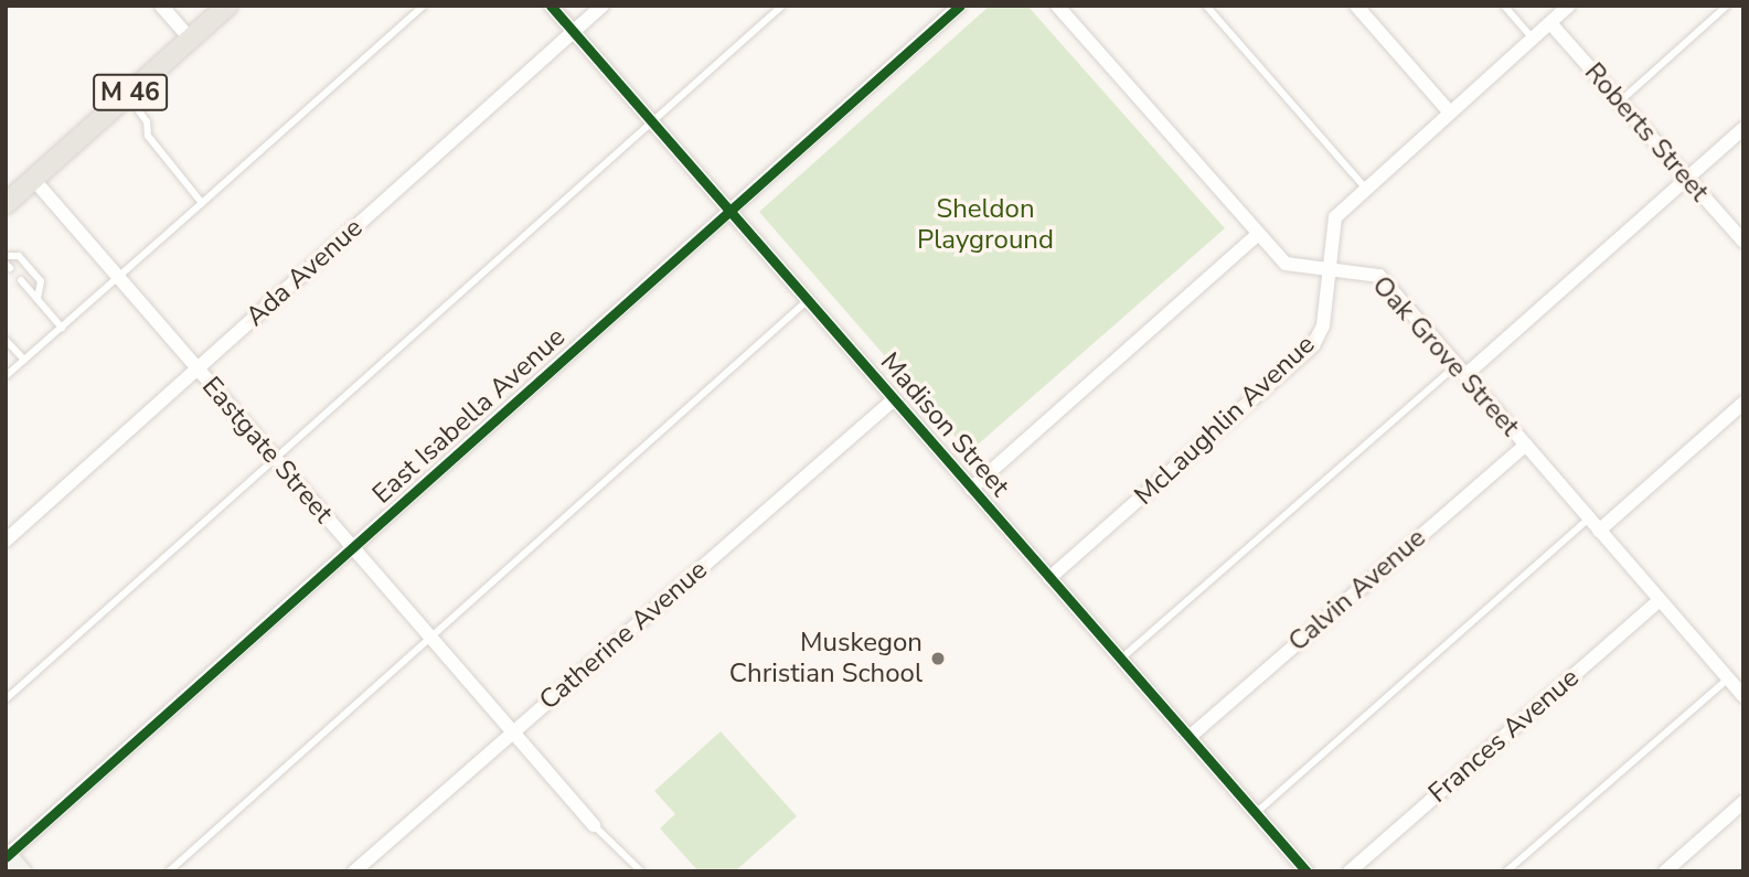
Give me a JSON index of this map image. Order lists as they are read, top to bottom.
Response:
{
  "streets": {
    "main road": ["M 46"],
    "street": [
      "Roberts Street",
      "Ada Avenue",
      "Oak Grove Street",
      "East Isabella Avenue",
      "McLaughlin Avenue",
      "Madison Street",
      "Eastgate Street",
      "Calvin Avenue",
      "Catherine Avenue",
      "Frances Avenue"
    ]
  },
  "crossings": [
    ["M 46", "Eastgate Street"],
    ["Roberts Street", "McLaughlin Avenue"],
    ["Ada Avenue", "Madison Street"],
    ["Ada Avenue", "Eastgate Street"],
    ["Oak Grove Street", "McLaughlin Avenue"],
    ["Oak Grove Street", "Calvin Avenue"],
    ["Oak Grove Street", "Frances Avenue"],
    ["East Isabella Avenue", "Madison Street"],
    ["East Isabella Avenue", "Eastgate Street"],
    ["McLaughlin Avenue", "Madison Street"],
    ["Madison Street", "Calvin Avenue"],
    ["Madison Street", "Catherine Avenue"],
    ["Eastgate Street", "Catherine Avenue"]
  ],
  "parks": ["Sheldon Playground"],
  "places": ["Muskegon Christian School"]
}
